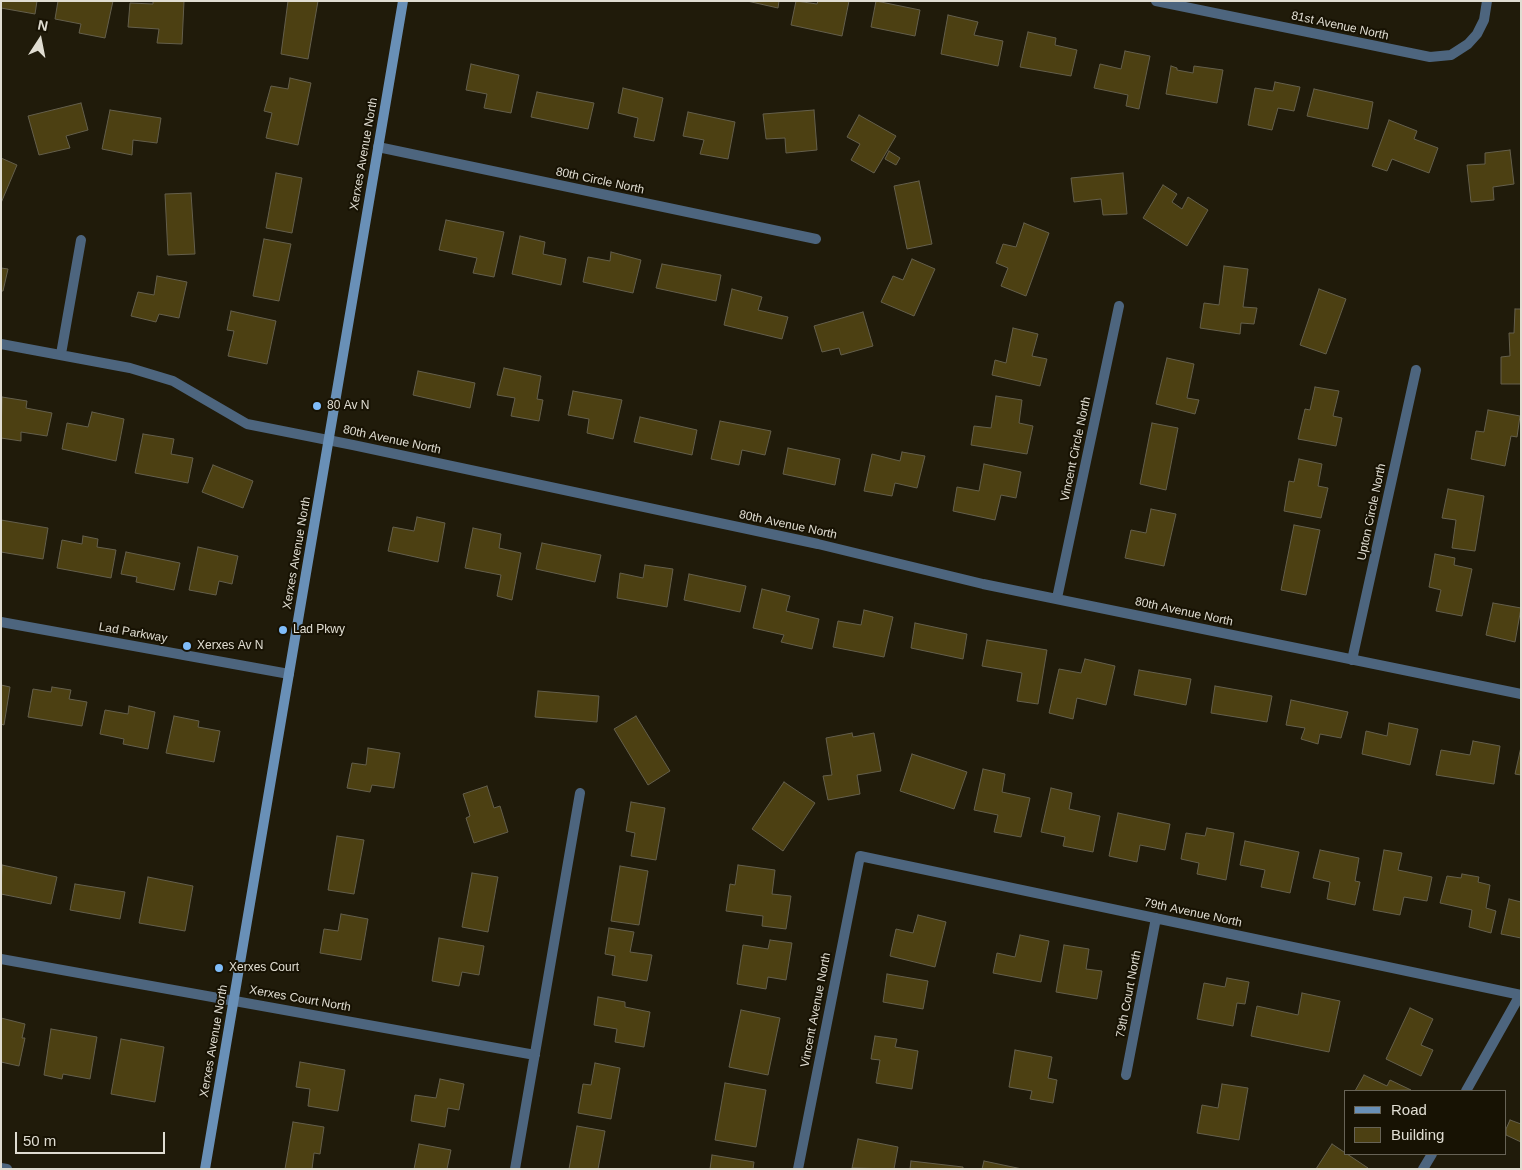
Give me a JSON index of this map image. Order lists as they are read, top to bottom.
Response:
{
  "streets": {
    "street": [
      "81st Avenue North",
      "Xerxes Avenue North",
      "80th Circle North",
      "80th Avenue North",
      "Vincent Circle North",
      "Upton Circle North",
      "Lad Parkway",
      "79th Avenue North",
      "79th Court North",
      "Xerxes Court North",
      "Vincent Avenue North"
    ]
  },
  "crossings": [
    ["Xerxes Avenue North", "80th Circle North"],
    ["Xerxes Avenue North", "80th Avenue North"],
    ["Xerxes Avenue North", "Lad Parkway"],
    ["Xerxes Avenue North", "Xerxes Court North"],
    ["80th Avenue North", "Vincent Circle North"],
    ["80th Avenue North", "Upton Circle North"],
    ["79th Avenue North", "79th Court North"],
    ["79th Avenue North", "Vincent Avenue North"]
  ],
  "places": [
    "80 Av N",
    "Lad Pkwy",
    "Xerxes Av N",
    "Xerxes Court"
  ],
  "legend": ["Road", "Building"],
  "scale_bar": "50 m",
  "north": "top"
}
